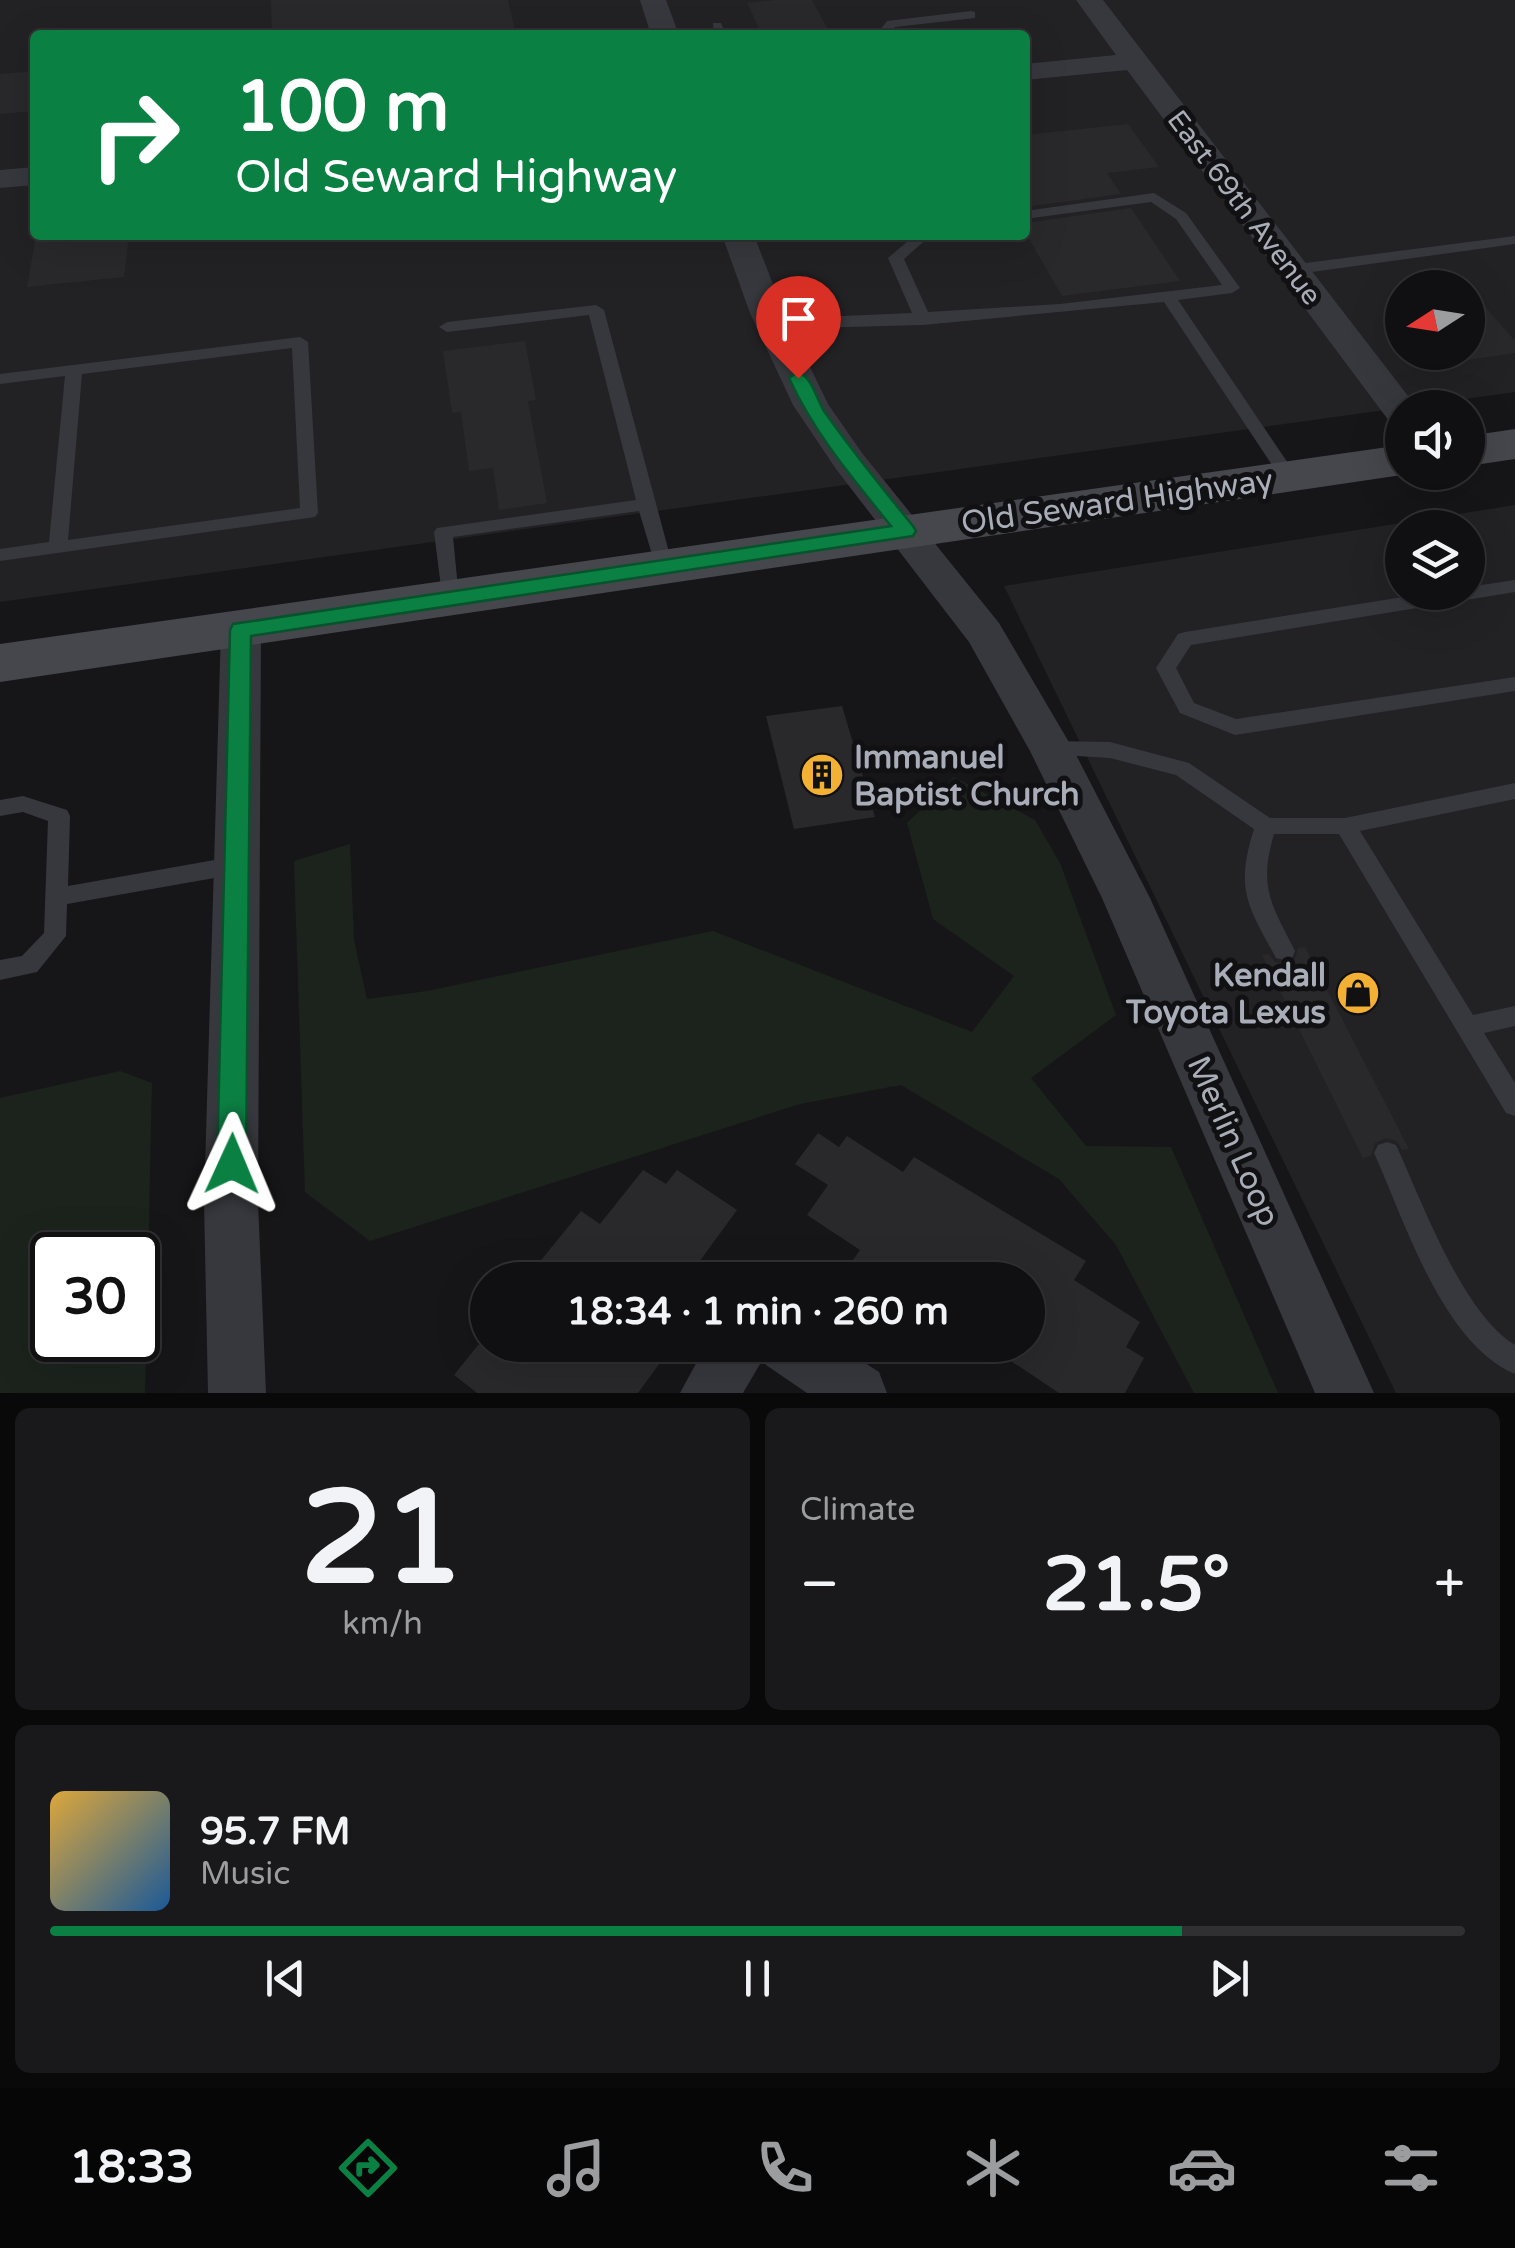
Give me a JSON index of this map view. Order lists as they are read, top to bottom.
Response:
{
  "streets": {
    "main road": ["Old Seward Highway"],
    "street": ["East 69th Avenue", "Merlin Loop"]
  },
  "crossings": [
    ["Old Seward Highway", "Merlin Loop"]
  ],
  "places": {
    "building": ["Immanuel Baptist Church"],
    "shop": ["Kendall Toyota Lexus"]
  },
  "north": "left",
  "page": {
    "turn": ["100 m", "Old Seward Highway"],
    "limit": "30",
    "trip": "18:34 · 1 min · 260 m",
    "tile": [
      ["21", "km/h"],
      "Climate"
    ],
    "heat": ["−", "21.5°", "+"],
    "song": ["95.7 FM", "Music"],
    "tabs": "18:33"
  }
}
